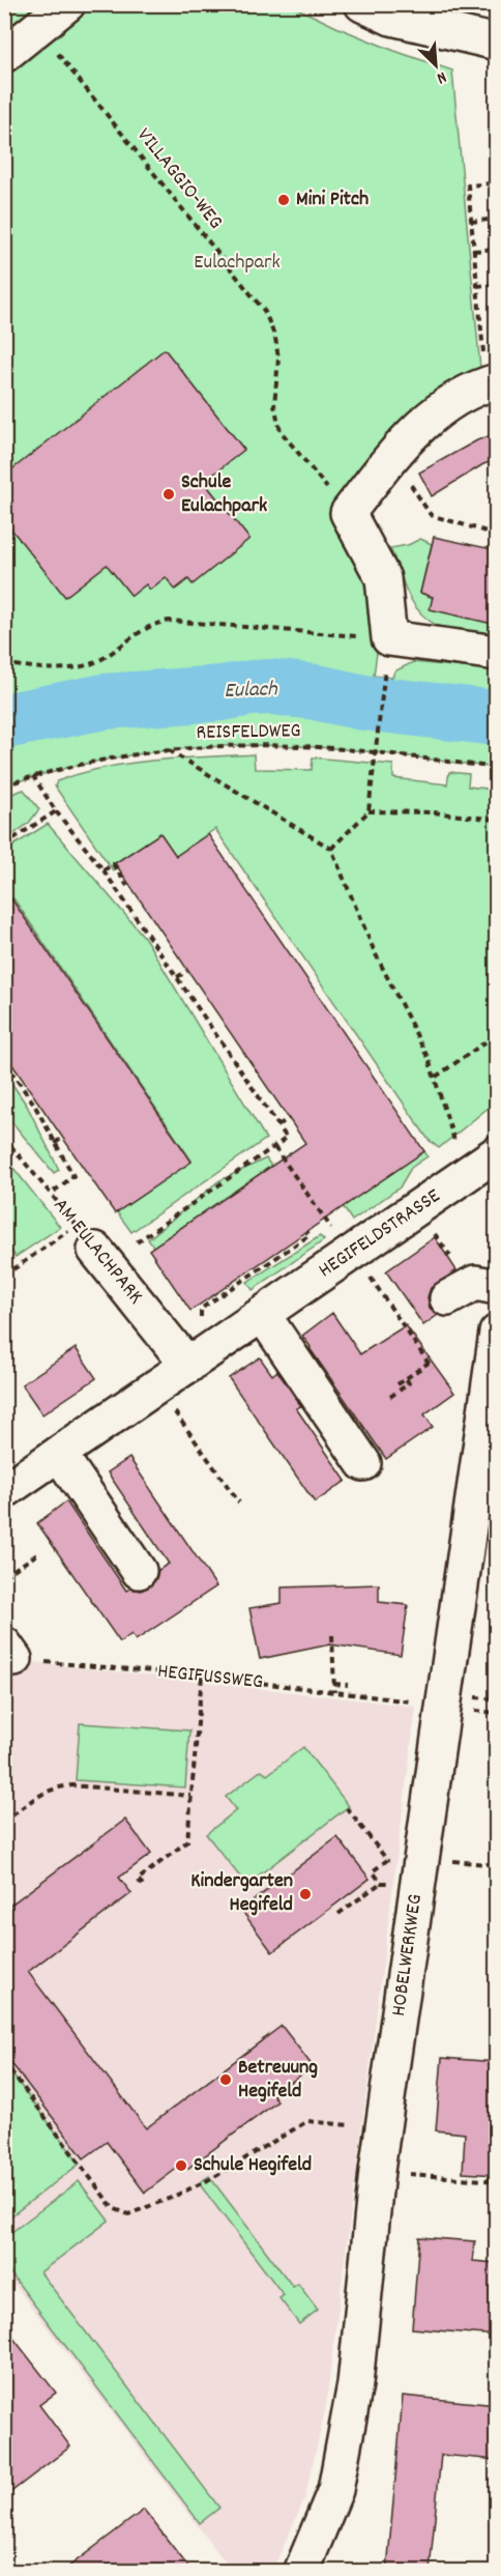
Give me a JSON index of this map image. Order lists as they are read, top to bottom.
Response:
{
  "streets": {
    "street": ["HEGIFELDSTRASSE", "AM EULACHPARK", "HOBELWERKWEG"],
    "path": ["VILLAGGIO-WEG", "REISFELDWEG", "HEGIFUSSWEG"]
  },
  "crossings": [
    ["HEGIFELDSTRASSE", "AM EULACHPARK"]
  ],
  "water": ["Eulach"],
  "parks": ["Eulachpark"],
  "places": [
    "Mini Pitch",
    "Schule Eulachpark",
    "Kindergarten Hegifeld",
    "Betreuung Hegifeld",
    "Schule Hegifeld"
  ],
  "north": "bottom right"
}
